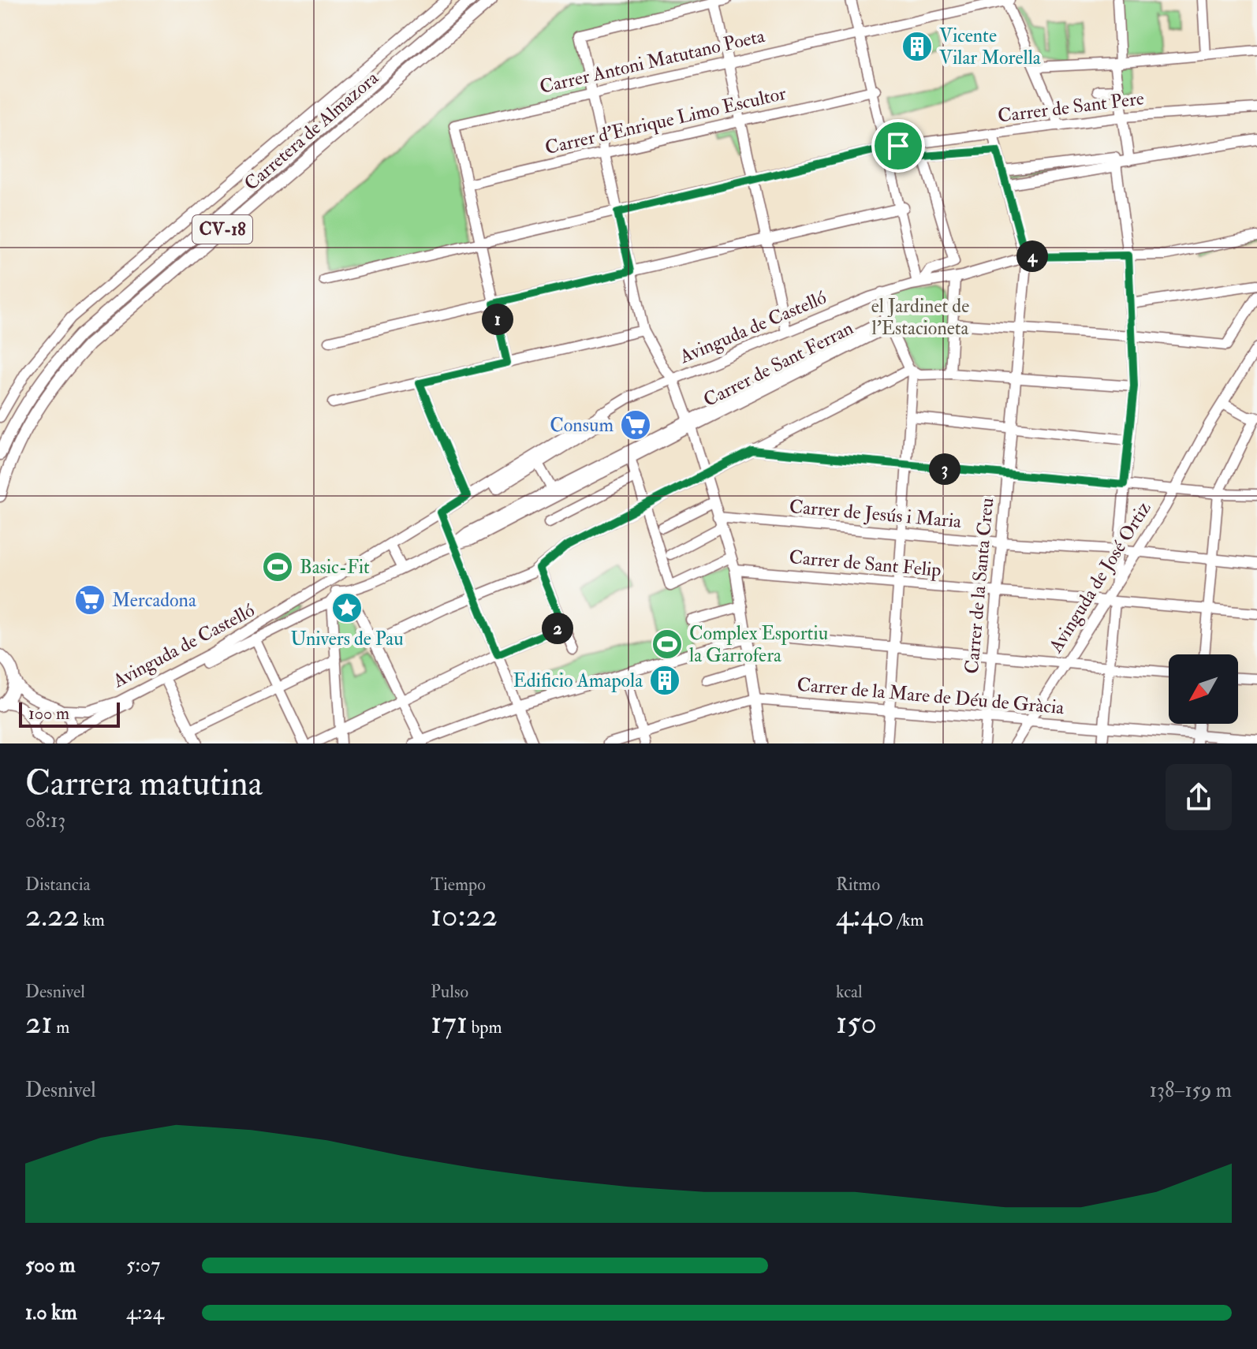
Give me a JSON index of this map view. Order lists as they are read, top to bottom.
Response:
{
  "streets": {
    "main road": ["Carretera de Almazora", "CV-18"],
    "street": [
      "Carrer Antoni Matutano Poeta",
      "Carrer de Sant Pere",
      "Carrer d'Enrique Limo Escultor",
      "Avinguda de Castelló",
      "Carrer de Sant Ferran",
      "Carrer de Jesús i Maria",
      "Carrer de Sant Felip",
      "Avinguda de José Ortiz",
      "Carrer de la Santa Creu",
      "Carrer de la Mare de Déu de Gràcia"
    ]
  },
  "crossings": [
    ["Carrer Antoni Matutano Poeta", "Carrer d'Enrique Limo Escultor"],
    ["Carrer de Sant Pere", "Avinguda de Castelló"],
    ["Carrer de Sant Pere", "Carrer de la Santa Creu"],
    ["Avinguda de Castelló", "Carrer de Sant Ferran"],
    ["Avinguda de Castelló", "Carrer de la Santa Creu"],
    ["Carrer de Jesús i Maria", "Avinguda de José Ortiz"],
    ["Carrer de Jesús i Maria", "Carrer de la Santa Creu"],
    ["Carrer de Sant Felip", "Avinguda de José Ortiz"],
    ["Carrer de Sant Felip", "Carrer de la Santa Creu"],
    ["Avinguda de José Ortiz", "Carrer de la Mare de Déu de Gràcia"],
    ["Carrer de la Santa Creu", "Carrer de la Mare de Déu de Gràcia"]
  ],
  "parks": ["el Jardinet de l'Estacioneta"],
  "places": {
    "building": ["Vicente Vilar Morella", "Edificio Amapola"],
    "supermarket": ["Consum", "Mercadona"],
    "sports": ["Basic-Fit", "Complex Esportiu la Garrofera"],
    "place": ["Univers de Pau"]
  },
  "scale_bar": "100 m",
  "north": "bottom left",
  "page": {
    "pins": [
      "4",
      "1",
      "3",
      "2"
    ],
    "scale": "100 m",
    "heading": ["Carrera matutina", "08:13"],
    "stats": [
      ["Distancia", "2.22 km"],
      ["Tiempo", "10:22"],
      ["Ritmo", "4:40 /km"],
      ["Desnivel", "21 m"],
      ["Pulso", "171 bpm"],
      ["kcal", "150"]
    ],
    "chart": ["Desnivel", "138–159 m"],
    "list": [
      {
        "name": "500 m",
        "note": "5:07"
      },
      {
        "name": "1.0 km",
        "note": "4:24"
      }
    ]
  }
}
